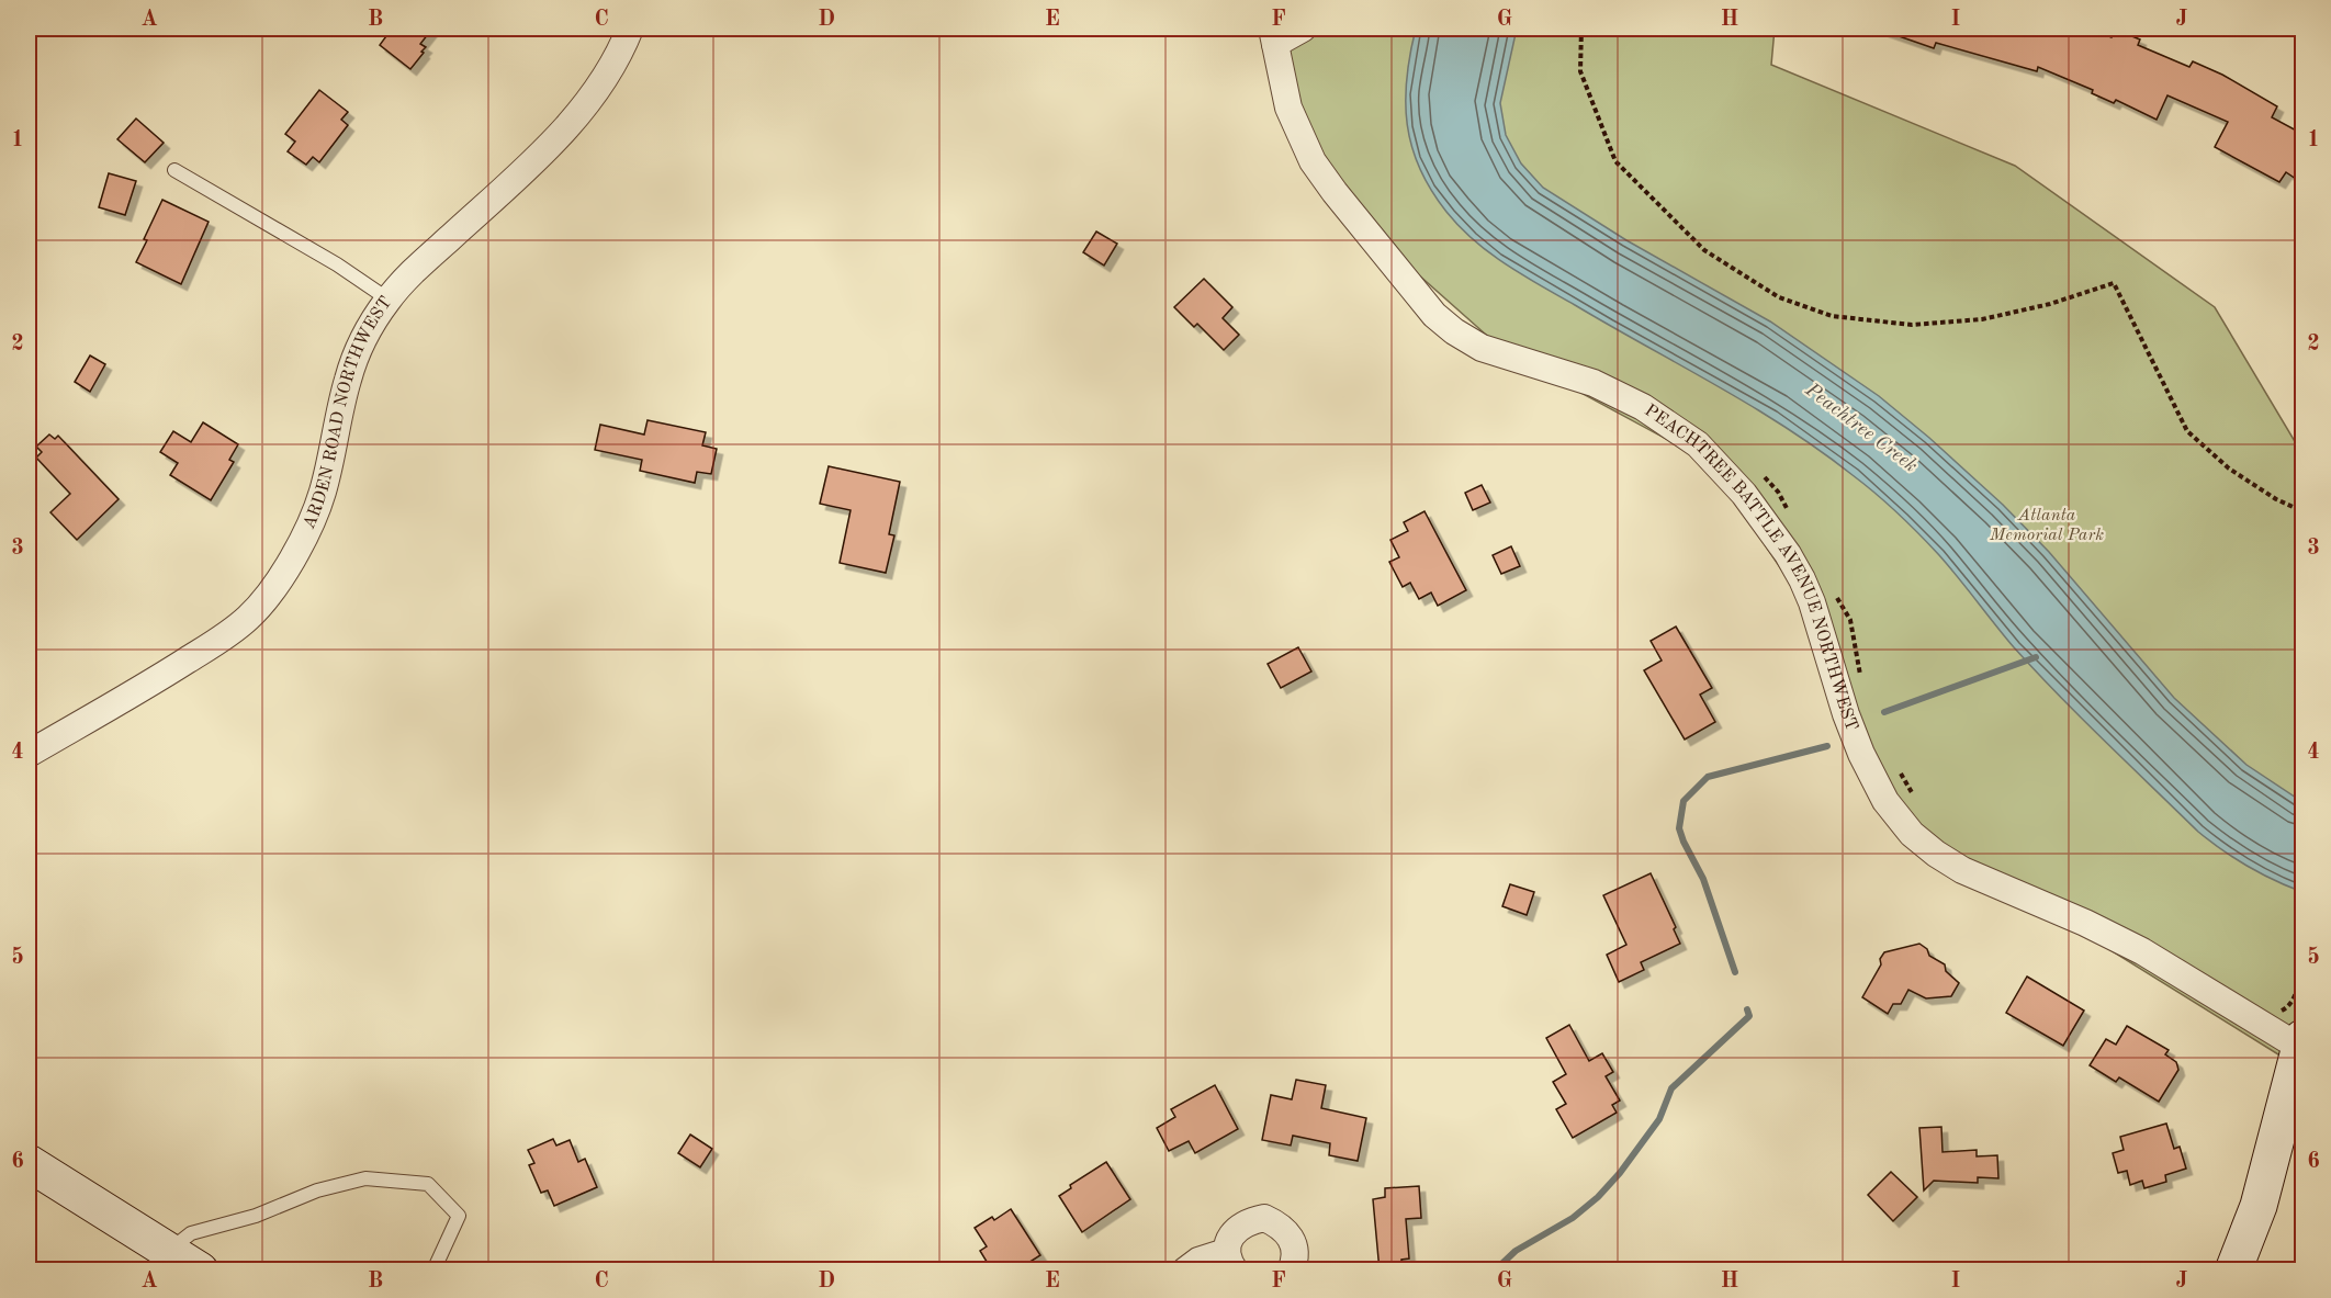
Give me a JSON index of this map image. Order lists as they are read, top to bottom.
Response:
{
  "streets": {
    "street": ["ARDEN ROAD NORTHWEST", "PEACHTREE BATTLE AVENUE NORTHWEST"]
  },
  "water": ["Peachtree Creek"],
  "parks": ["Atlanta Memorial Park"],
  "grid": {
    "columns": [
      "A",
      "B",
      "C",
      "D",
      "E",
      "F",
      "G",
      "H",
      "I",
      "J"
    ],
    "rows": [
      "1",
      "2",
      "3",
      "4",
      "5",
      "6"
    ]
  }
}
